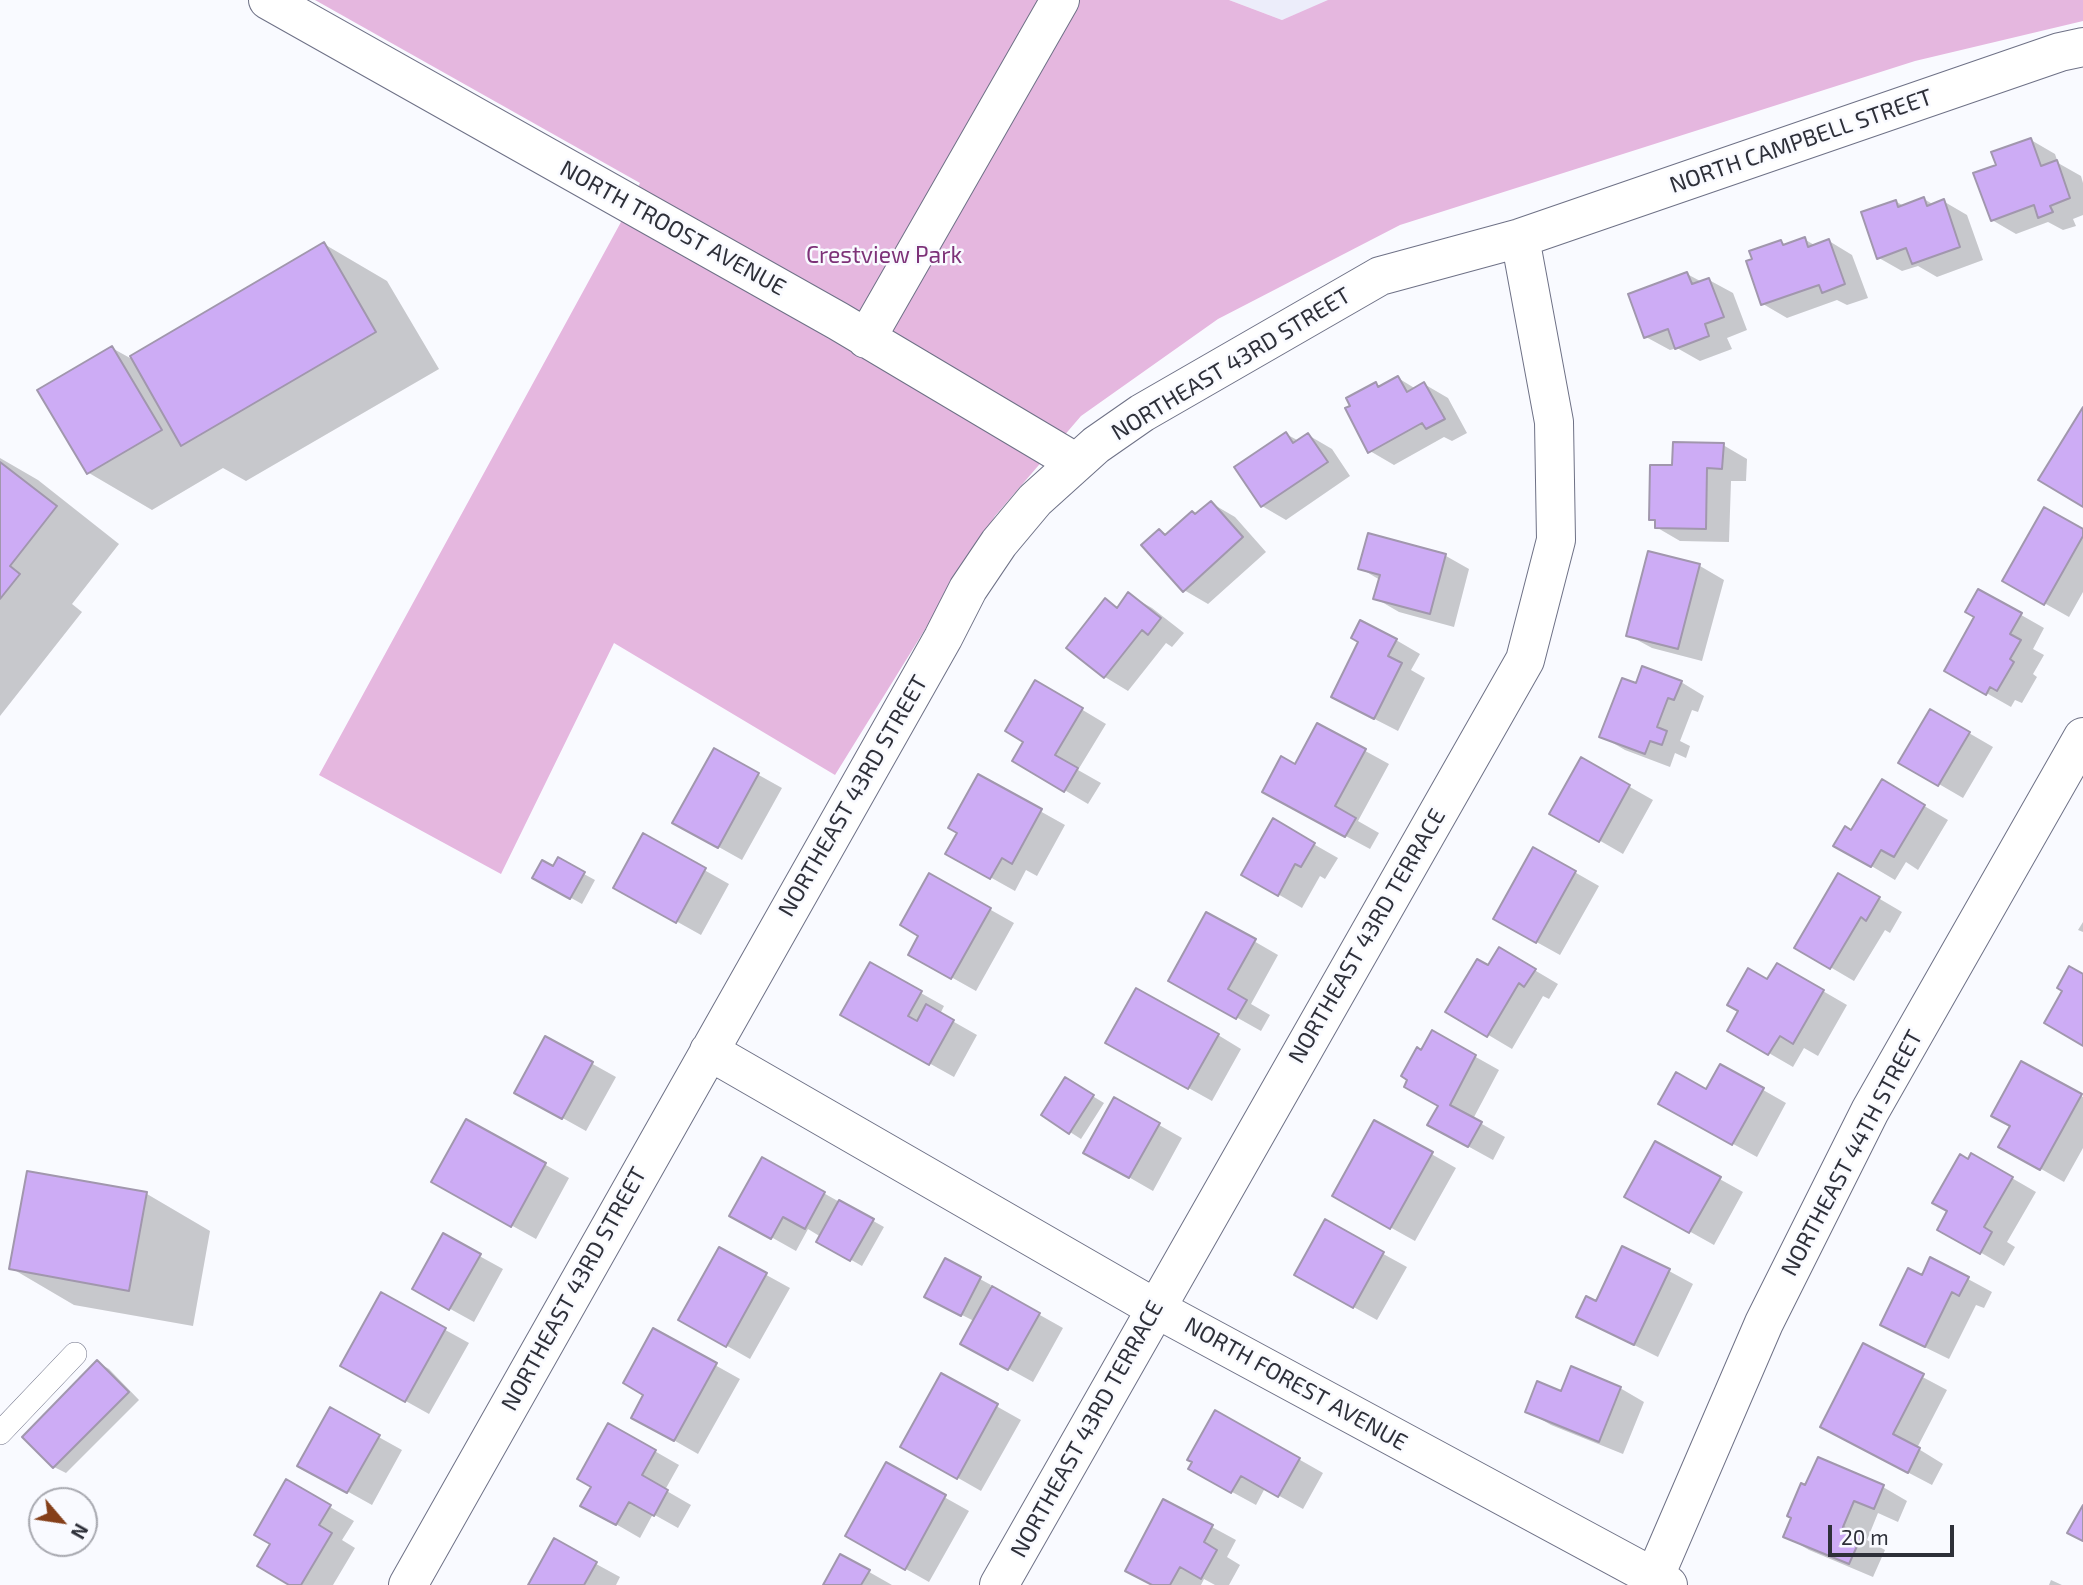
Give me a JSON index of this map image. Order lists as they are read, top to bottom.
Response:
{
  "streets": {
    "street": [
      "NORTH CAMPBELL STREET",
      "NORTH TROOST AVENUE",
      "NORTHEAST 43RD STREET",
      "NORTHEAST 43RD TERRACE",
      "NORTHEAST 44TH STREET",
      "NORTH FOREST AVENUE"
    ]
  },
  "crossings": [
    ["NORTH CAMPBELL STREET", "NORTHEAST 43RD STREET"],
    ["NORTH CAMPBELL STREET", "NORTHEAST 43RD TERRACE"],
    ["NORTH TROOST AVENUE", "NORTHEAST 43RD STREET"],
    ["NORTHEAST 43RD STREET", "NORTHEAST 43RD TERRACE"],
    ["NORTHEAST 43RD STREET", "NORTH FOREST AVENUE"],
    ["NORTHEAST 43RD TERRACE", "NORTH FOREST AVENUE"],
    ["NORTHEAST 44TH STREET", "NORTH FOREST AVENUE"]
  ],
  "parks": ["Crestview Park"],
  "scale_bar": "20 m",
  "north": "bottom right"
}
